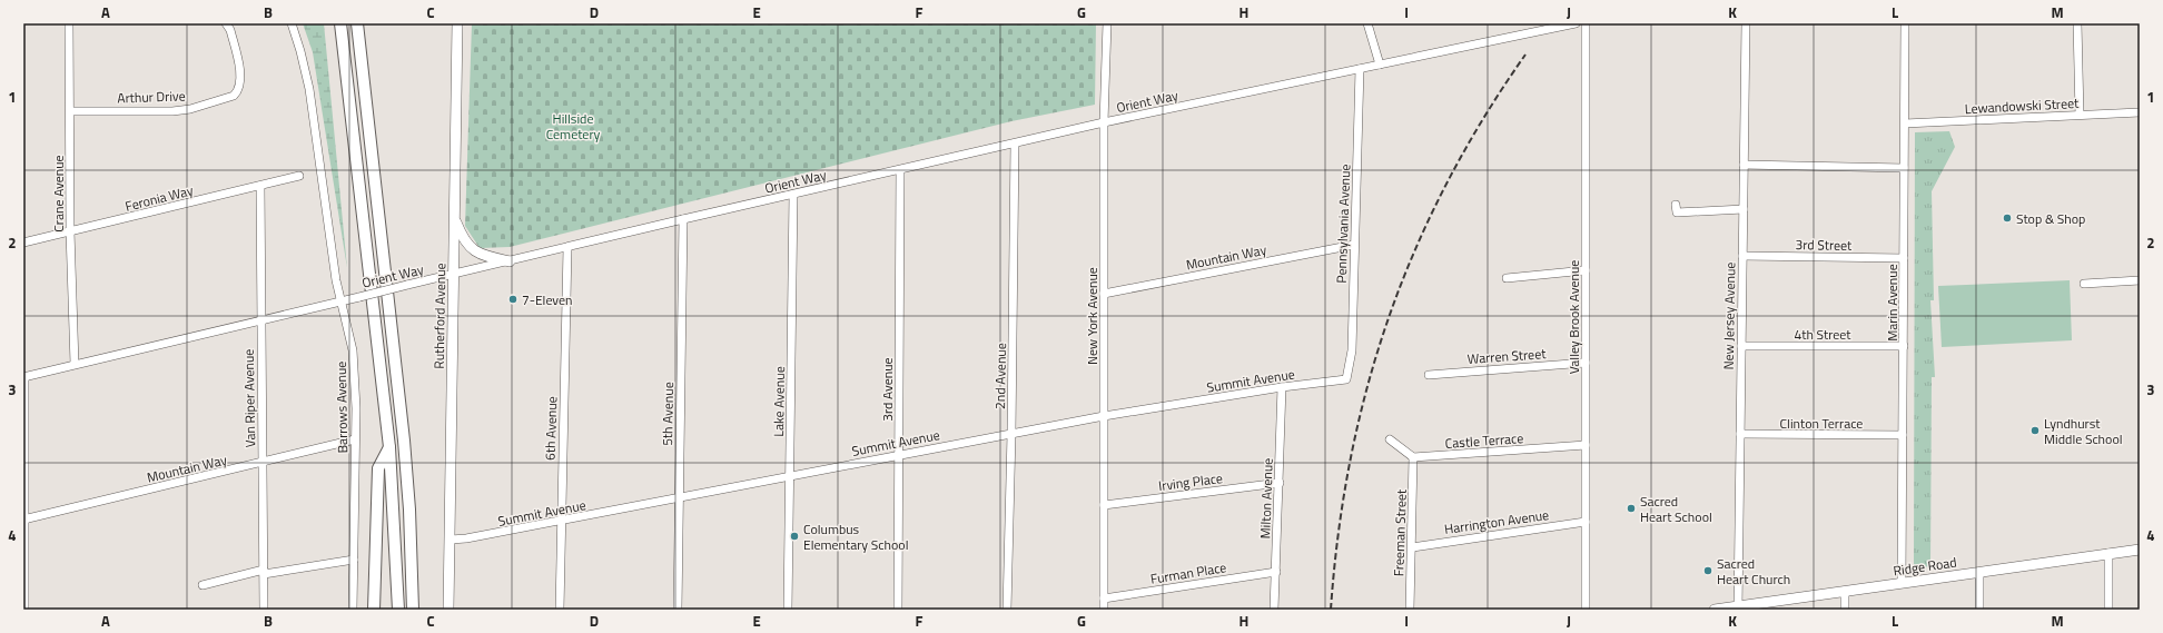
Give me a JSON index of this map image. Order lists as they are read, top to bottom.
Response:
{
  "streets": {
    "main road": ["Rutherford Avenue", "Ridge Road"],
    "street": [
      "Arthur Drive",
      "Orient Way",
      "Lewandowski Street",
      "Crane Avenue",
      "Feronia Way",
      "Pennsylvania Avenue",
      "3rd Street",
      "Mountain Way",
      "Marin Avenue",
      "New York Avenue",
      "New Jersey Avenue",
      "Valley Brook Avenue",
      "4th Street",
      "Warren Street",
      "2nd Avenue",
      "Summit Avenue",
      "3rd Avenue",
      "Van Riper Avenue",
      "Lake Avenue",
      "Barrows Avenue",
      "5th Avenue",
      "Clinton Terrace",
      "6th Avenue",
      "Castle Terrace",
      "Irving Place",
      "Milton Avenue",
      "Harrington Avenue",
      "Freeman Street",
      "Furman Place"
    ]
  },
  "crossings": [
    ["Arthur Drive", "Crane Avenue"],
    ["Orient Way", "Crane Avenue"],
    ["Orient Way", "Pennsylvania Avenue"],
    ["Orient Way", "Rutherford Avenue"],
    ["Orient Way", "New York Avenue"],
    ["Orient Way", "2nd Avenue"],
    ["Orient Way", "3rd Avenue"],
    ["Orient Way", "Van Riper Avenue"],
    ["Orient Way", "Lake Avenue"],
    ["Orient Way", "Barrows Avenue"],
    ["Orient Way", "5th Avenue"],
    ["Orient Way", "6th Avenue"],
    ["Lewandowski Street", "Marin Avenue"],
    ["Crane Avenue", "Feronia Way"],
    ["Feronia Way", "Van Riper Avenue"],
    ["Pennsylvania Avenue", "Mountain Way"],
    ["Pennsylvania Avenue", "Summit Avenue"],
    ["3rd Street", "Marin Avenue"],
    ["3rd Street", "New Jersey Avenue"],
    ["Mountain Way", "New York Avenue"],
    ["Mountain Way", "Van Riper Avenue"],
    ["Mountain Way", "Barrows Avenue"],
    ["Marin Avenue", "4th Street"],
    ["Marin Avenue", "Clinton Terrace"],
    ["Marin Avenue", "Ridge Road"],
    ["Rutherford Avenue", "Summit Avenue"],
    ["New York Avenue", "Summit Avenue"],
    ["New York Avenue", "Irving Place"],
    ["New York Avenue", "Furman Place"],
    ["New Jersey Avenue", "4th Street"],
    ["New Jersey Avenue", "Clinton Terrace"],
    ["New Jersey Avenue", "Ridge Road"],
    ["Valley Brook Avenue", "Warren Street"],
    ["Valley Brook Avenue", "Castle Terrace"],
    ["Valley Brook Avenue", "Harrington Avenue"],
    ["2nd Avenue", "Summit Avenue"],
    ["Summit Avenue", "3rd Avenue"],
    ["Summit Avenue", "Lake Avenue"],
    ["Summit Avenue", "5th Avenue"],
    ["Summit Avenue", "6th Avenue"],
    ["Summit Avenue", "Milton Avenue"],
    ["Castle Terrace", "Freeman Street"],
    ["Irving Place", "Milton Avenue"],
    ["Milton Avenue", "Furman Place"],
    ["Harrington Avenue", "Freeman Street"]
  ],
  "parks": ["Hillside Cemetery"],
  "places": [
    "Stop & Shop",
    "7-Eleven",
    "Lyndhurst Middle School",
    "Sacred Heart School",
    "Columbus Elementary School",
    "Sacred Heart Church"
  ],
  "grid": {
    "columns": [
      "A",
      "B",
      "C",
      "D",
      "E",
      "F",
      "G",
      "H",
      "I",
      "J",
      "K",
      "L",
      "M"
    ],
    "rows": [
      "1",
      "2",
      "3",
      "4"
    ]
  }
}
